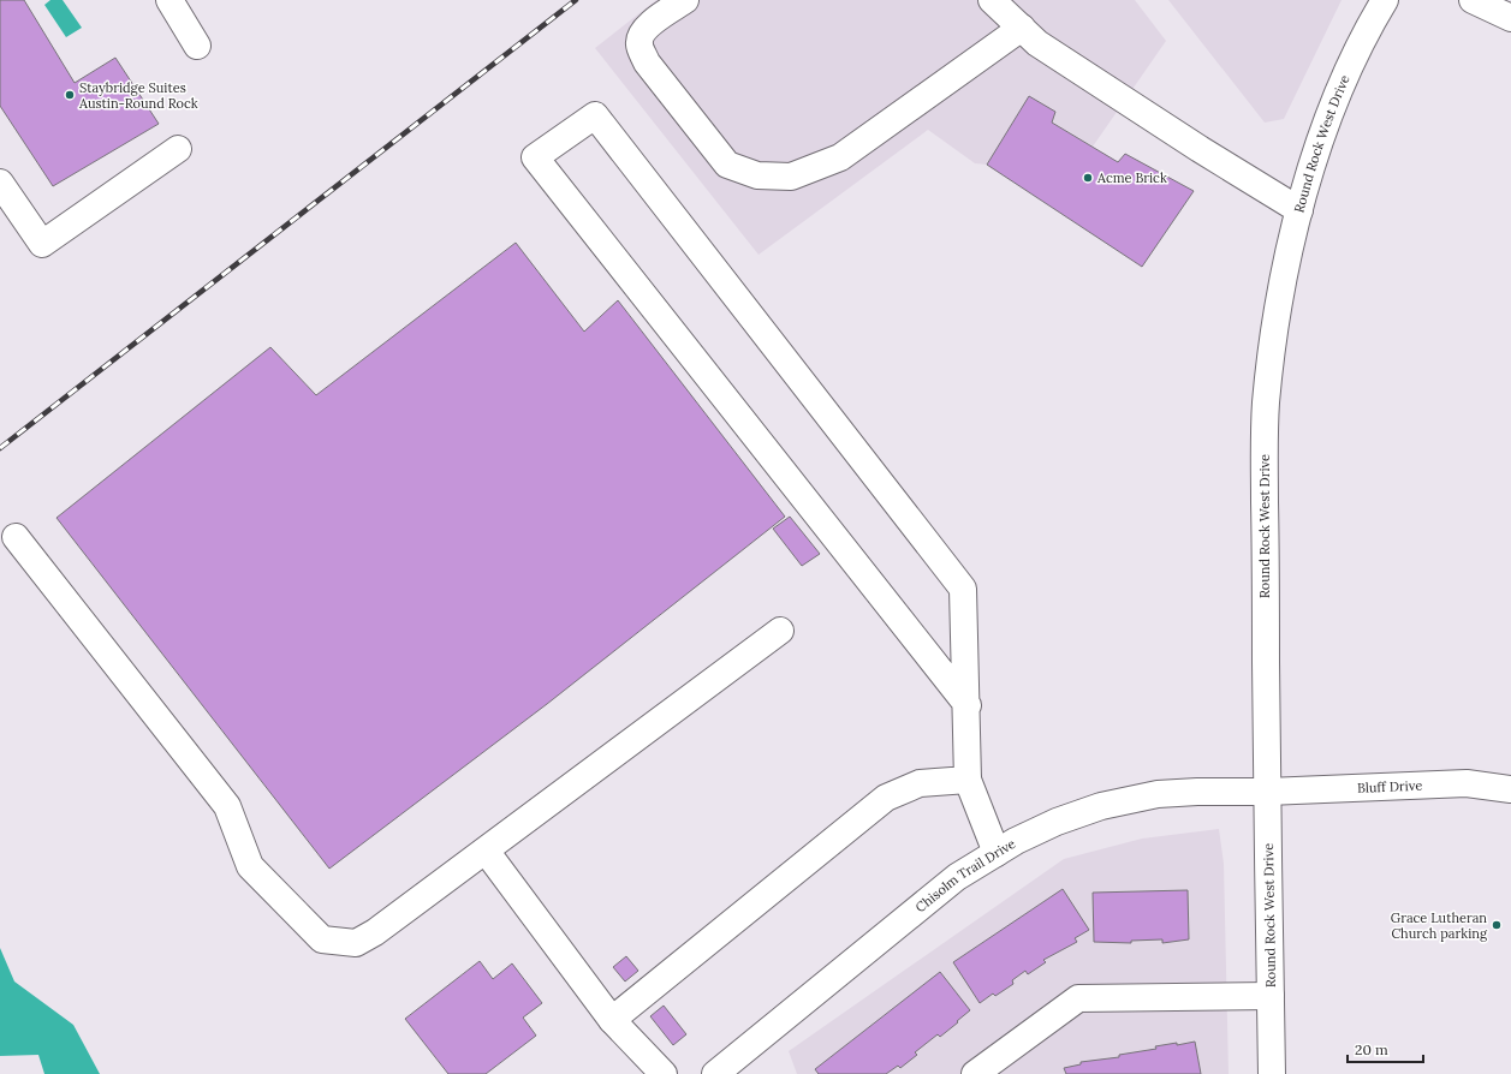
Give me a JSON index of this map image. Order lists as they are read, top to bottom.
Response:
{
  "streets": {
    "street": ["Round Rock West Drive", "Bluff Drive", "Chisolm Trail Drive"]
  },
  "crossings": [
    ["Round Rock West Drive", "Bluff Drive"],
    ["Round Rock West Drive", "Chisolm Trail Drive"],
    ["Bluff Drive", "Chisolm Trail Drive"]
  ],
  "places": ["Staybridge Suites Austin-Round Rock", "Acme Brick", "Grace Lutheran Church parking"],
  "scale_bar": "20 m"
}
